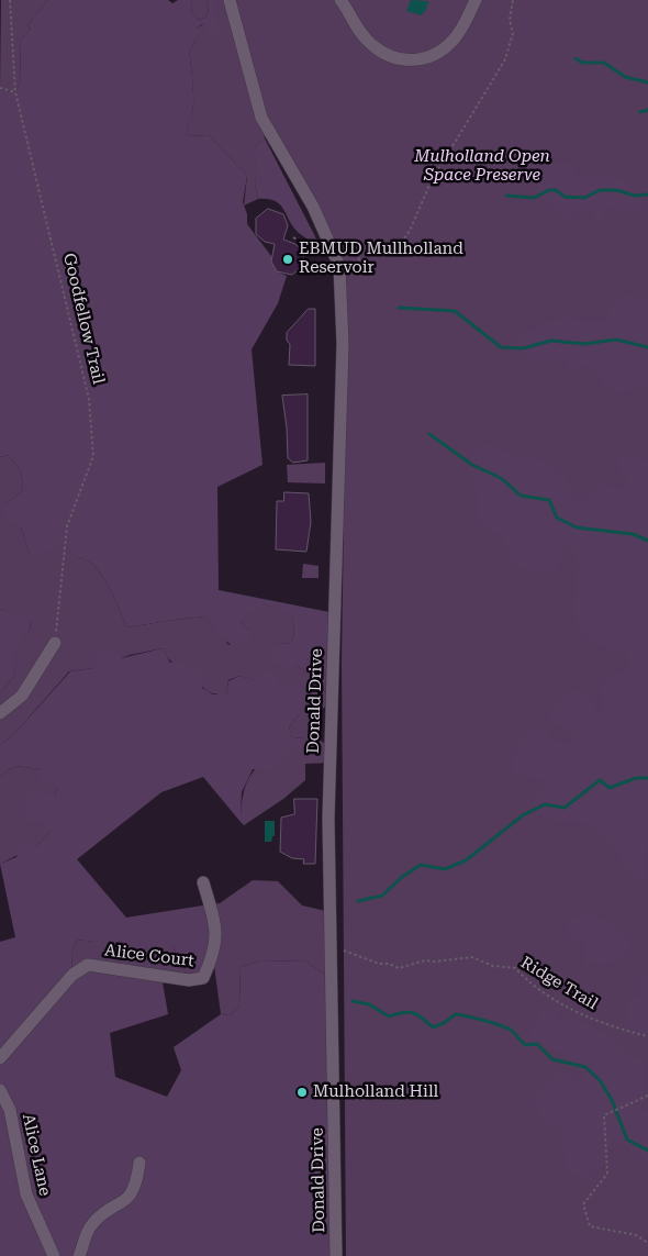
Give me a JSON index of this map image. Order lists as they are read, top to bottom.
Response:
{
  "streets": {
    "street": ["Donald Drive", "Alice Court", "Alice Lane"],
    "path": ["Goodfellow Trail", "Ridge Trail"]
  },
  "crossings": [
    ["Donald Drive", "Ridge Trail"]
  ],
  "parks": ["Mulholland Open Space Preserve"],
  "places": ["EBMUD Mullholland Reservoir", "Mulholland Hill"]
}
